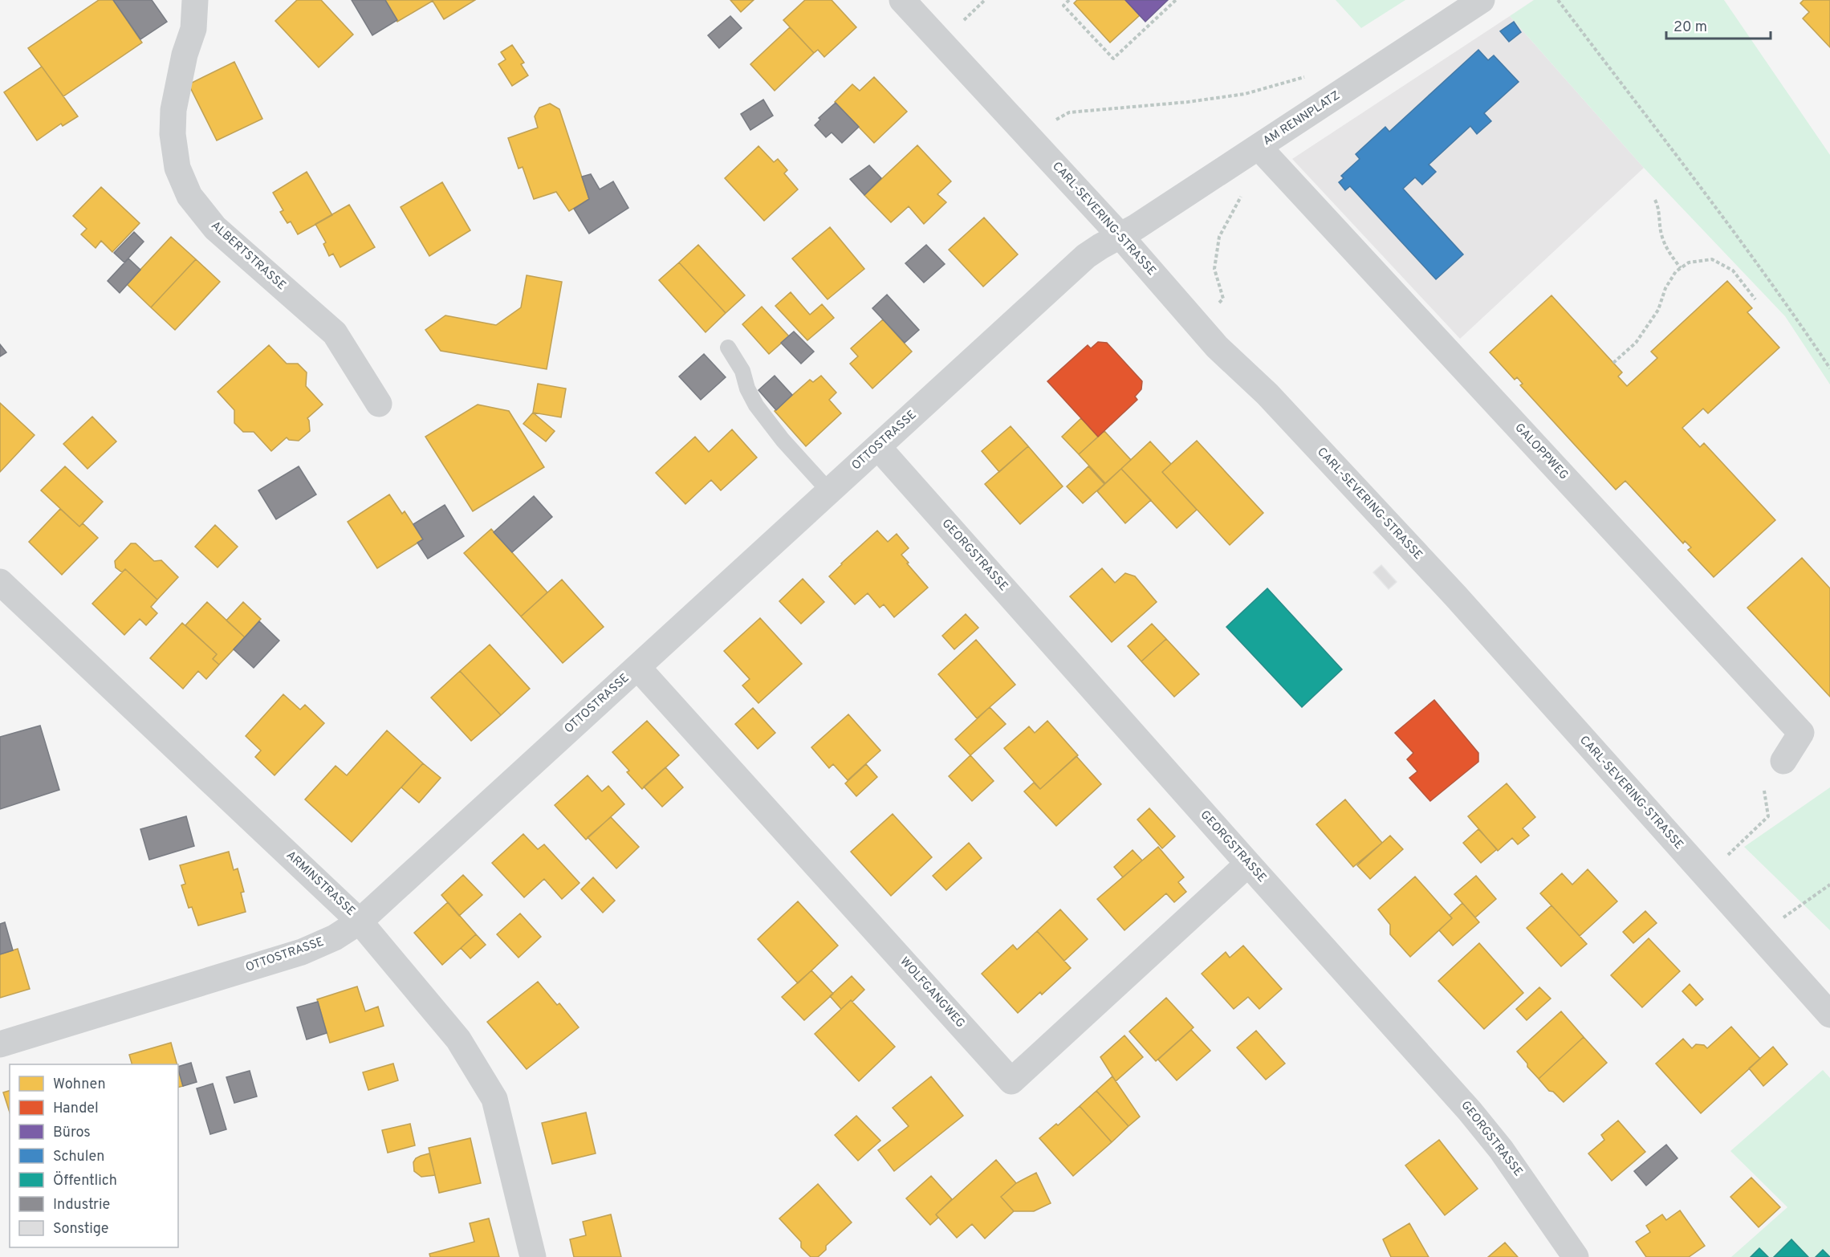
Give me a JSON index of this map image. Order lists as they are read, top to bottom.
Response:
{
  "streets": {
    "street": [
      "AM RENNPLATZ",
      "CARL-SEVERING-STRASSE",
      "ALBERTSTRASSE",
      "OTTOSTRASSE",
      "GALOPPWEG",
      "GEORGSTRASSE",
      "ARMINSTRASSE",
      "WOLFGANGWEG"
    ]
  },
  "crossings": [
    ["AM RENNPLATZ", "CARL-SEVERING-STRASSE"],
    ["AM RENNPLATZ", "OTTOSTRASSE"],
    ["AM RENNPLATZ", "GALOPPWEG"],
    ["CARL-SEVERING-STRASSE", "OTTOSTRASSE"],
    ["OTTOSTRASSE", "GEORGSTRASSE"],
    ["OTTOSTRASSE", "ARMINSTRASSE"],
    ["OTTOSTRASSE", "WOLFGANGWEG"],
    ["GEORGSTRASSE", "WOLFGANGWEG"]
  ],
  "legend": [
    "Wohnen",
    "Handel",
    "Büros",
    "Schulen",
    "Öffentlich",
    "Industrie",
    "Sonstige"
  ],
  "scale_bar": "20 m"
}
